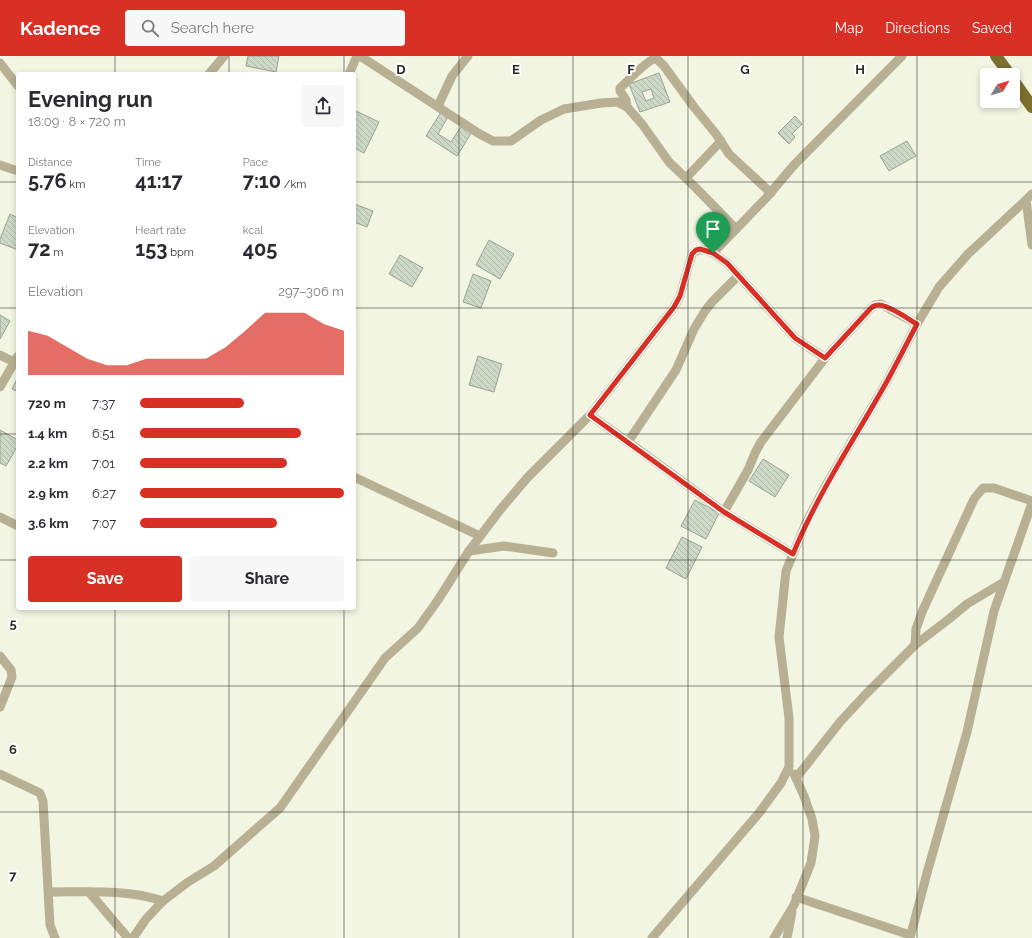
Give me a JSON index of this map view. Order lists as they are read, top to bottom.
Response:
{
  "north": "top right",
  "page": {
    "header": "Kadence",
    "search": "Search here",
    "nav": ["Map", "Directions", "Saved"],
    "heading": ["Evening run", "18:09 · 8 × 720 m"],
    "stats": [
      ["Distance", "5.76 km"],
      ["Time", "41:17"],
      ["Pace", "7:10 /km"],
      ["Elevation", "72 m"],
      ["Heart rate", "153 bpm"],
      ["kcal", "405"]
    ],
    "chart": ["Elevation", "297–306 m"],
    "list": [
      {
        "name": "720 m",
        "note": "7:37"
      },
      {
        "name": "1.4 km",
        "note": "6:51"
      },
      {
        "name": "2.2 km",
        "note": "7:01"
      },
      {
        "name": "2.9 km",
        "note": "6:27"
      },
      {
        "name": "3.6 km",
        "note": "7:07"
      }
    ],
    "buttons": ["Save", "Share"]
  },
  "grid": {
    "columns": [
      "D",
      "E",
      "F",
      "G",
      "H"
    ],
    "rows": ["5", "6", "7"]
  }
}
